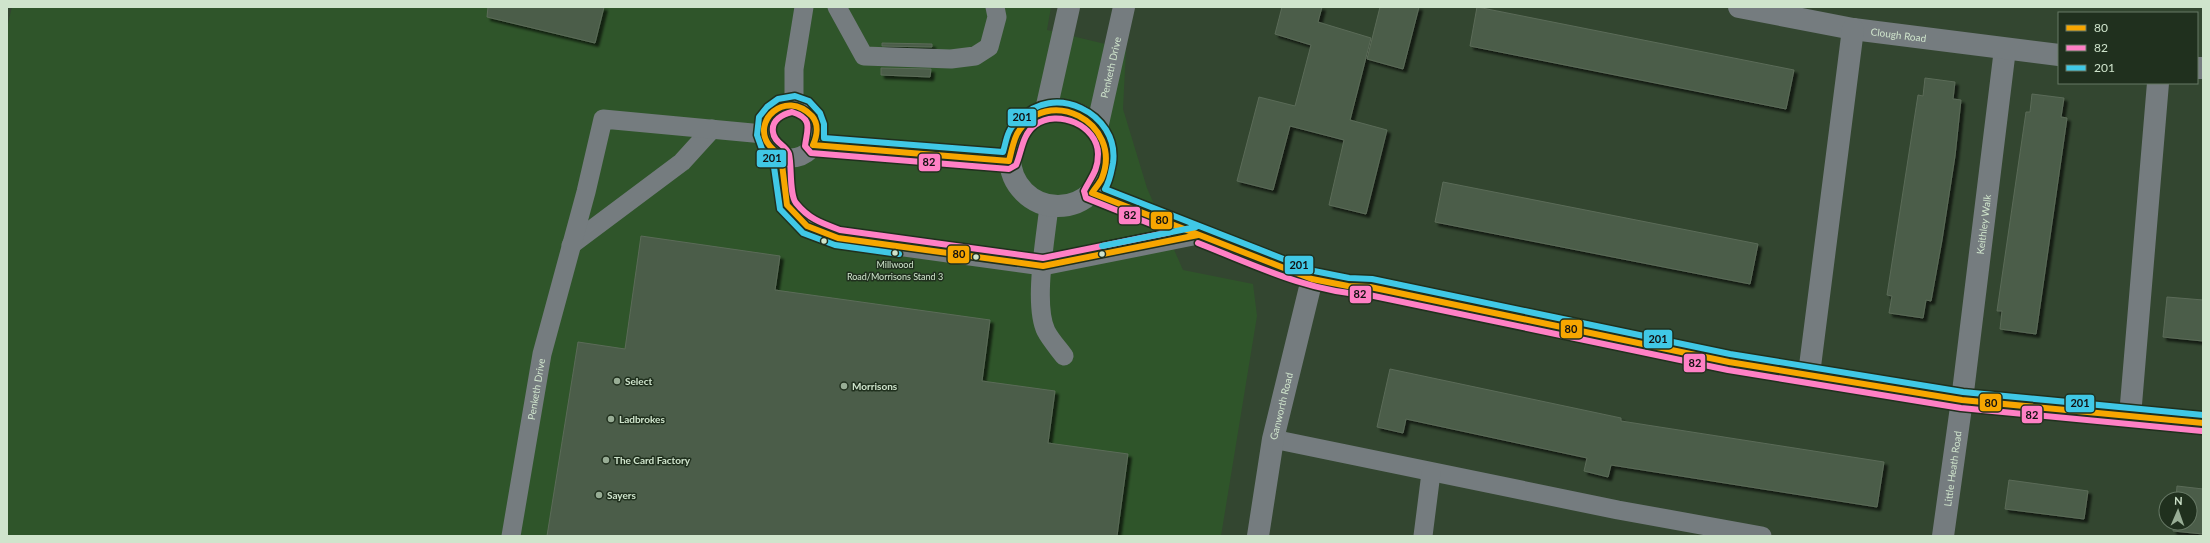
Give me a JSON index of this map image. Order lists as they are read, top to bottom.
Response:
{
  "streets": {
    "street": [
      "Clough Road",
      "Penketh Drive",
      "Keithley Walk",
      "Ganworth Road",
      "Little Heath Road"
    ]
  },
  "crossings": [
    ["Clough Road", "Keithley Walk"],
    ["Keithley Walk", "Little Heath Road"]
  ],
  "places": [
    "Millwood Road/Morrisons Stand 3",
    "Select",
    "Morrisons",
    "Ladbrokes",
    "The Card Factory",
    "Sayers"
  ],
  "lines": ["transit line 201", "transit line 80", "transit line 82"],
  "legend": ["80", "82", "201"],
  "north": "top"
}
